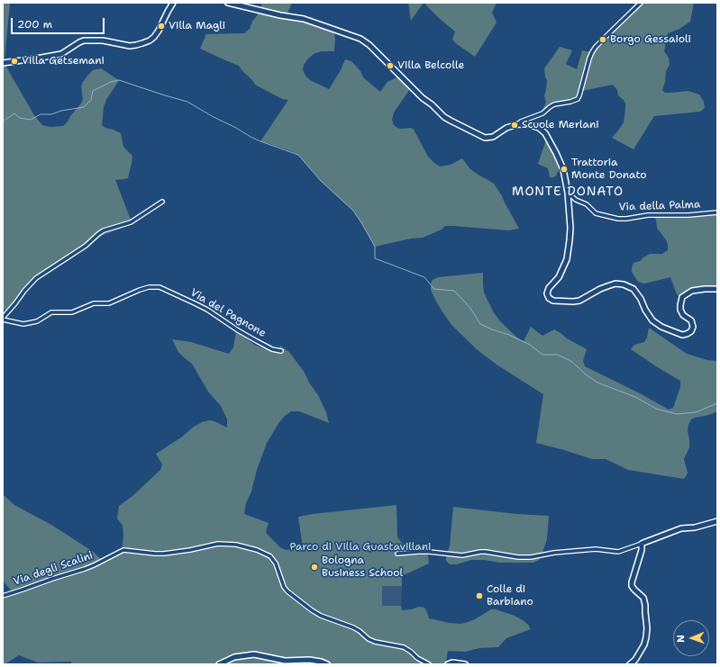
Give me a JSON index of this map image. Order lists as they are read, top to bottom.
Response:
{
  "streets": {
    "street": ["Via della Palma", "Via del Pagnone", "Via degli Scalini"]
  },
  "districts": ["MONTE DONATO"],
  "parks": ["Parco di Villa Guastavillani"],
  "places": [
    "Villa Magli",
    "Borgo Gessaioli",
    "Villa Getsemani",
    "Villa Belcolle",
    "Scuole Merlani",
    "Trattoria Monte Donato",
    "Bologna Business School",
    "Colle di Barbiano"
  ],
  "scale_bar": "200 m",
  "north": "left"
}
